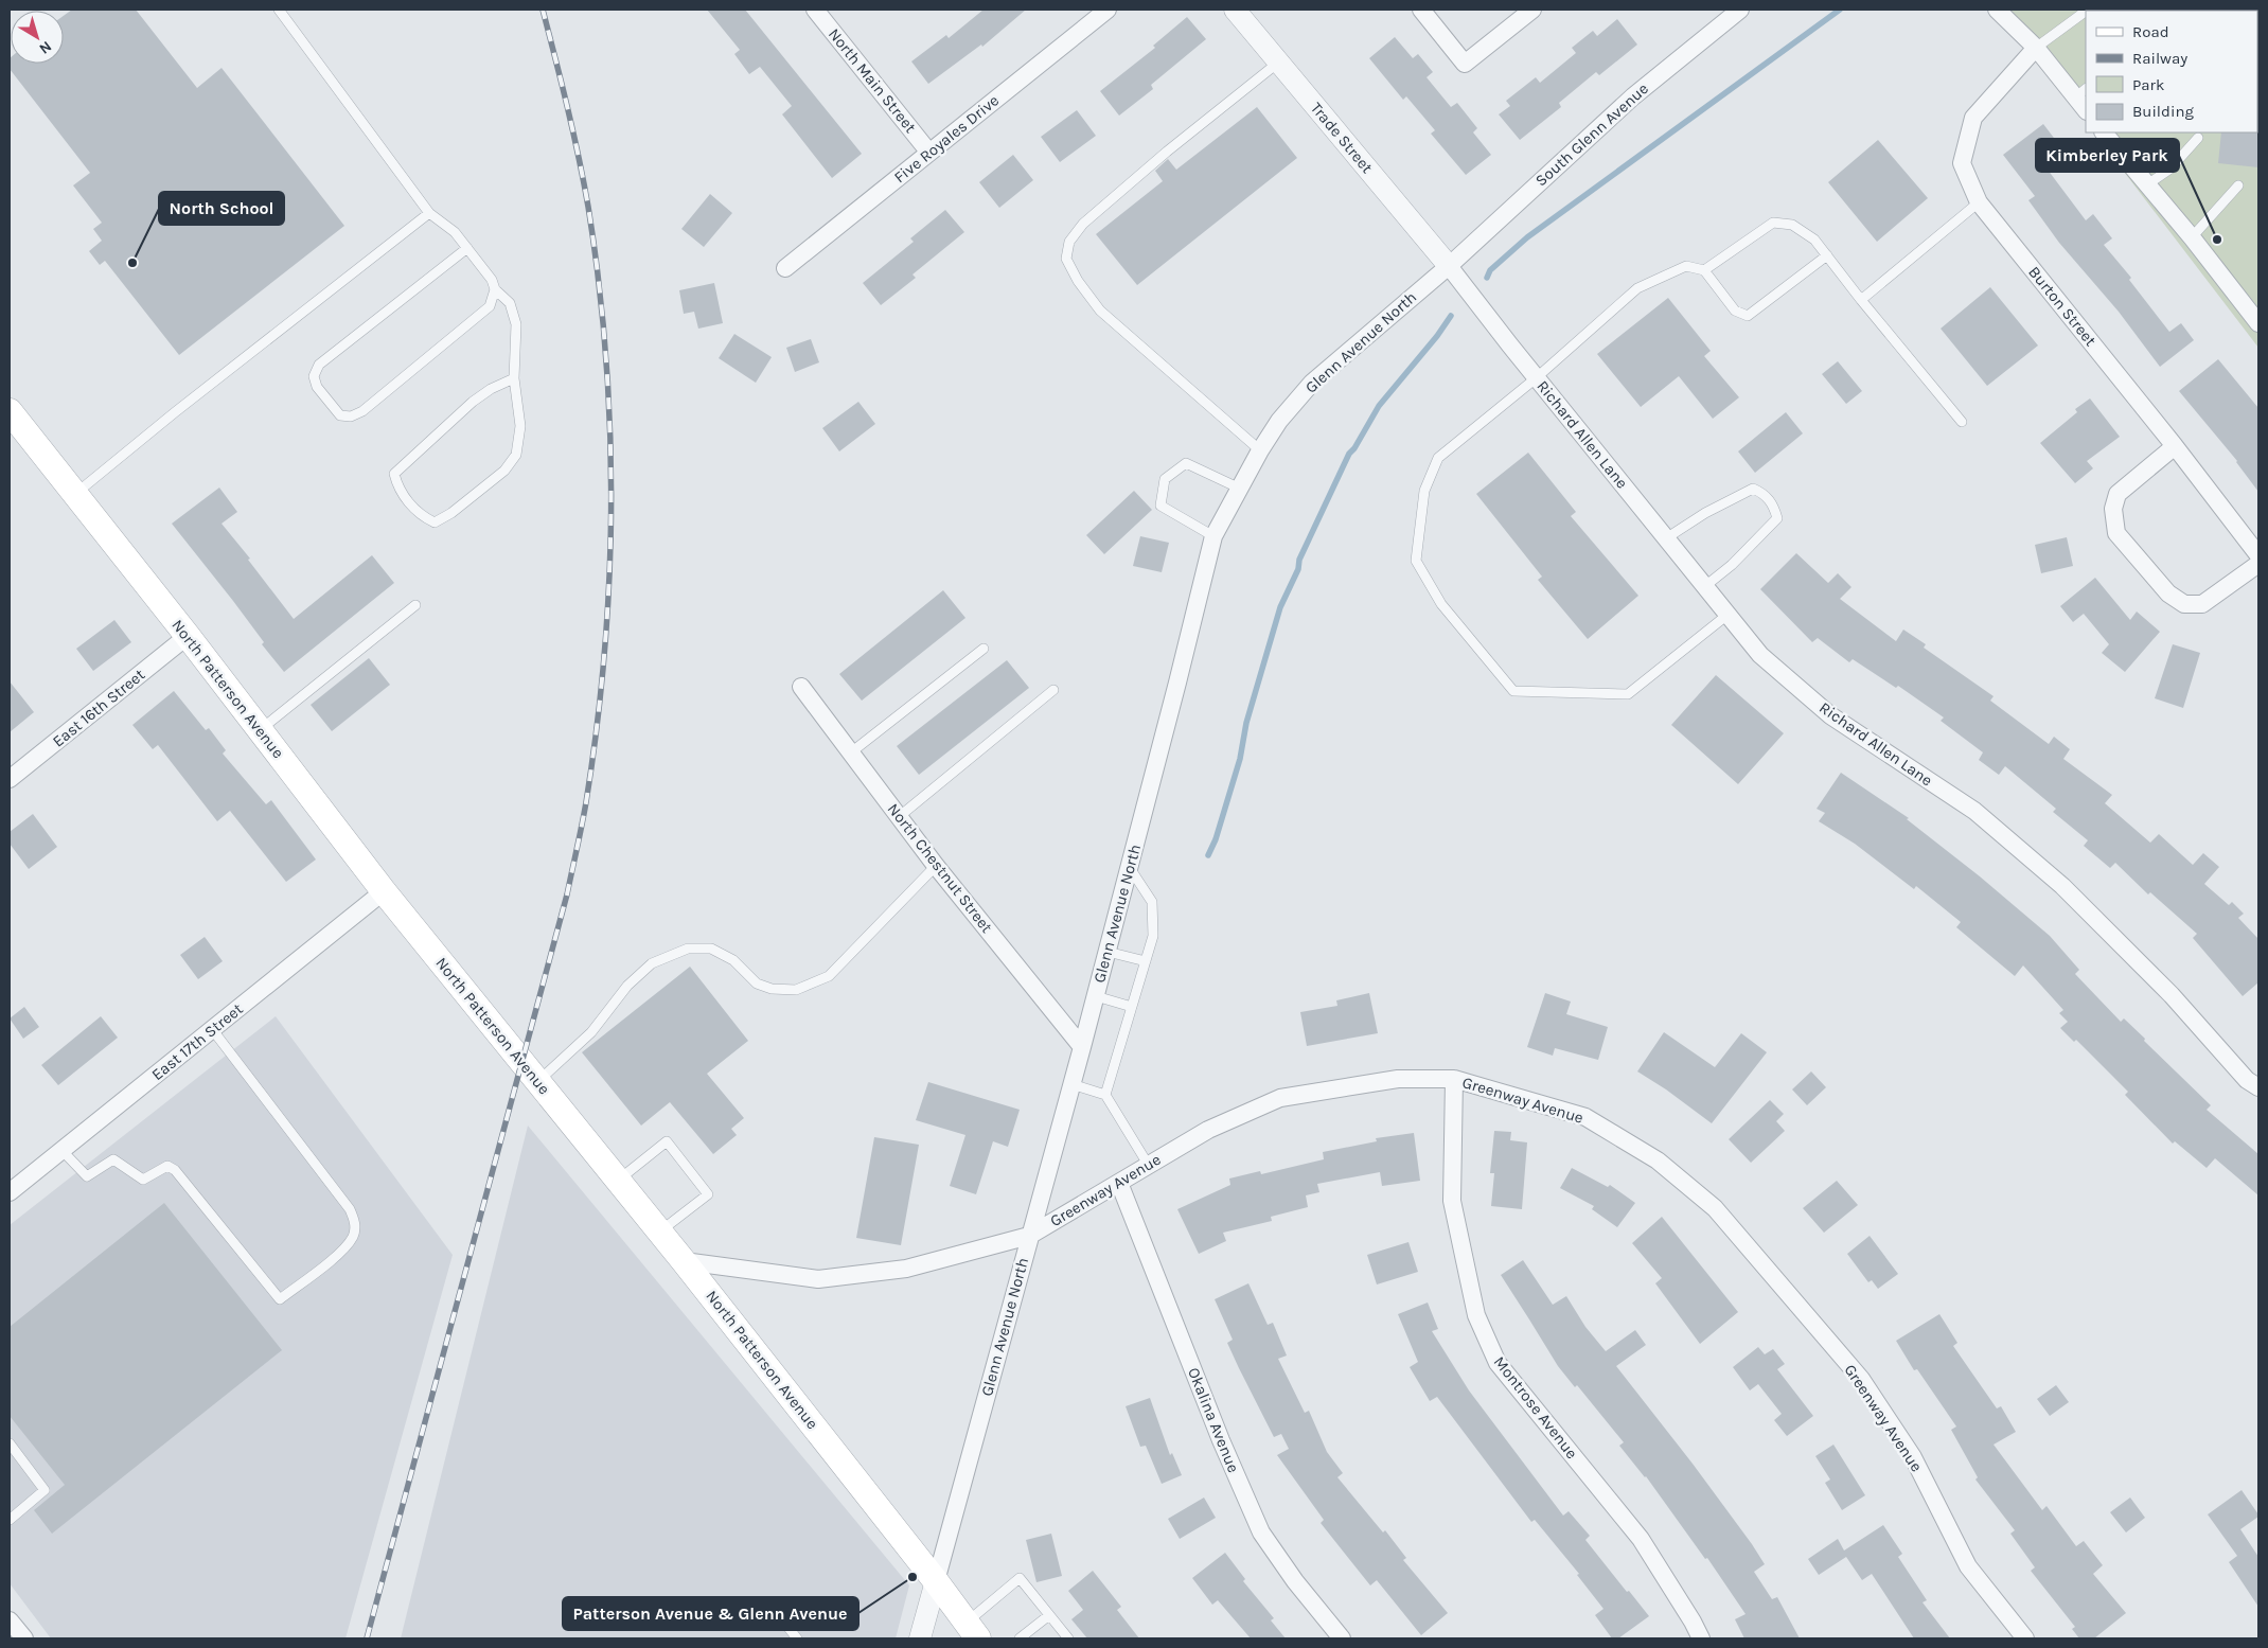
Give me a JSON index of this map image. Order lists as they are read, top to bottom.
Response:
{
  "streets": {
    "main road": ["North Patterson Avenue"],
    "street": [
      "North Main Street",
      "South Glenn Avenue",
      "Trade Street",
      "Five Royales Drive",
      "Burton Street",
      "Glenn Avenue North",
      "Richard Allen Lane",
      "East 16th Street",
      "North Chestnut Street",
      "East 17th Street",
      "Greenway Avenue",
      "Montrose Avenue",
      "Okalina Avenue"
    ]
  },
  "crossings": [
    ["North Main Street", "Five Royales Drive"],
    ["South Glenn Avenue", "Trade Street"],
    ["South Glenn Avenue", "Glenn Avenue North"],
    ["South Glenn Avenue", "Richard Allen Lane"],
    ["Trade Street", "Glenn Avenue North"],
    ["Trade Street", "Richard Allen Lane"],
    ["Glenn Avenue North", "Richard Allen Lane"],
    ["Glenn Avenue North", "North Patterson Avenue"],
    ["Glenn Avenue North", "North Chestnut Street"],
    ["Glenn Avenue North", "Greenway Avenue"],
    ["North Patterson Avenue", "East 16th Street"],
    ["North Patterson Avenue", "East 17th Street"],
    ["North Patterson Avenue", "Greenway Avenue"],
    ["Greenway Avenue", "Montrose Avenue"],
    ["Greenway Avenue", "Okalina Avenue"]
  ],
  "places": ["Kimberley Park", "North School", "Patterson Avenue & Glenn Avenue"],
  "legend": [
    "Road",
    "Railway",
    "Park",
    "Building"
  ],
  "north": "bottom right"
}
